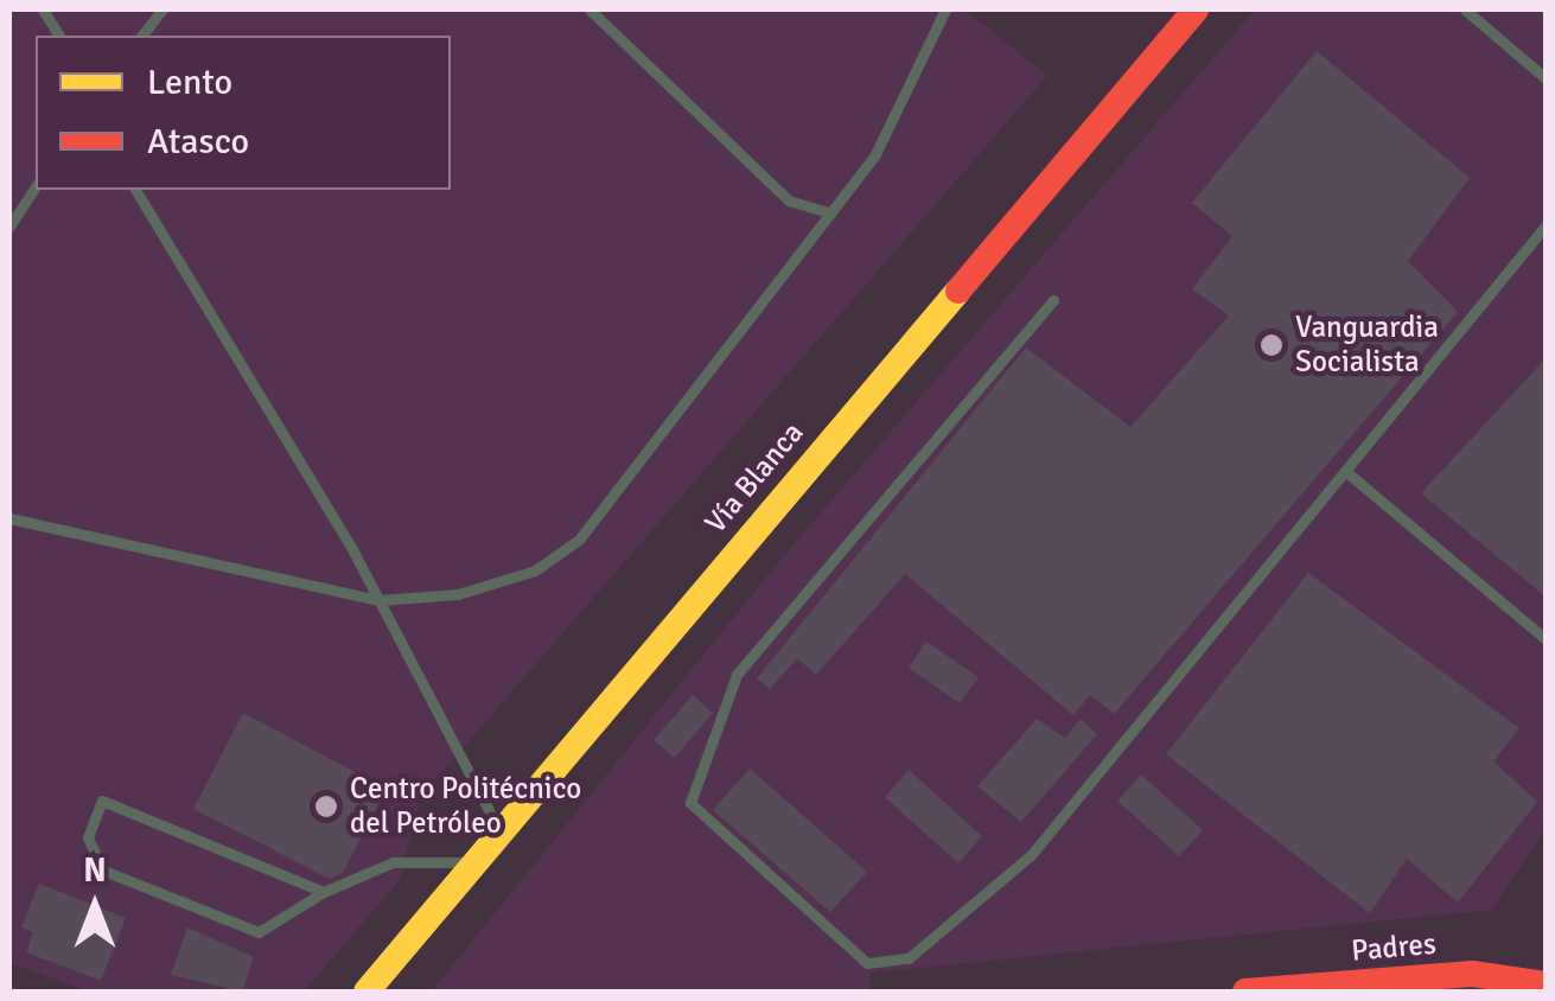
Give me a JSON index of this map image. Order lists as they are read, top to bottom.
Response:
{
  "streets": {
    "main road": ["Vía Blanca", "Padres"]
  },
  "places": ["Vanguardia Socialista", "Centro Politécnico del Petróleo"],
  "legend": ["Lento", "Atasco"],
  "north": "top"
}
